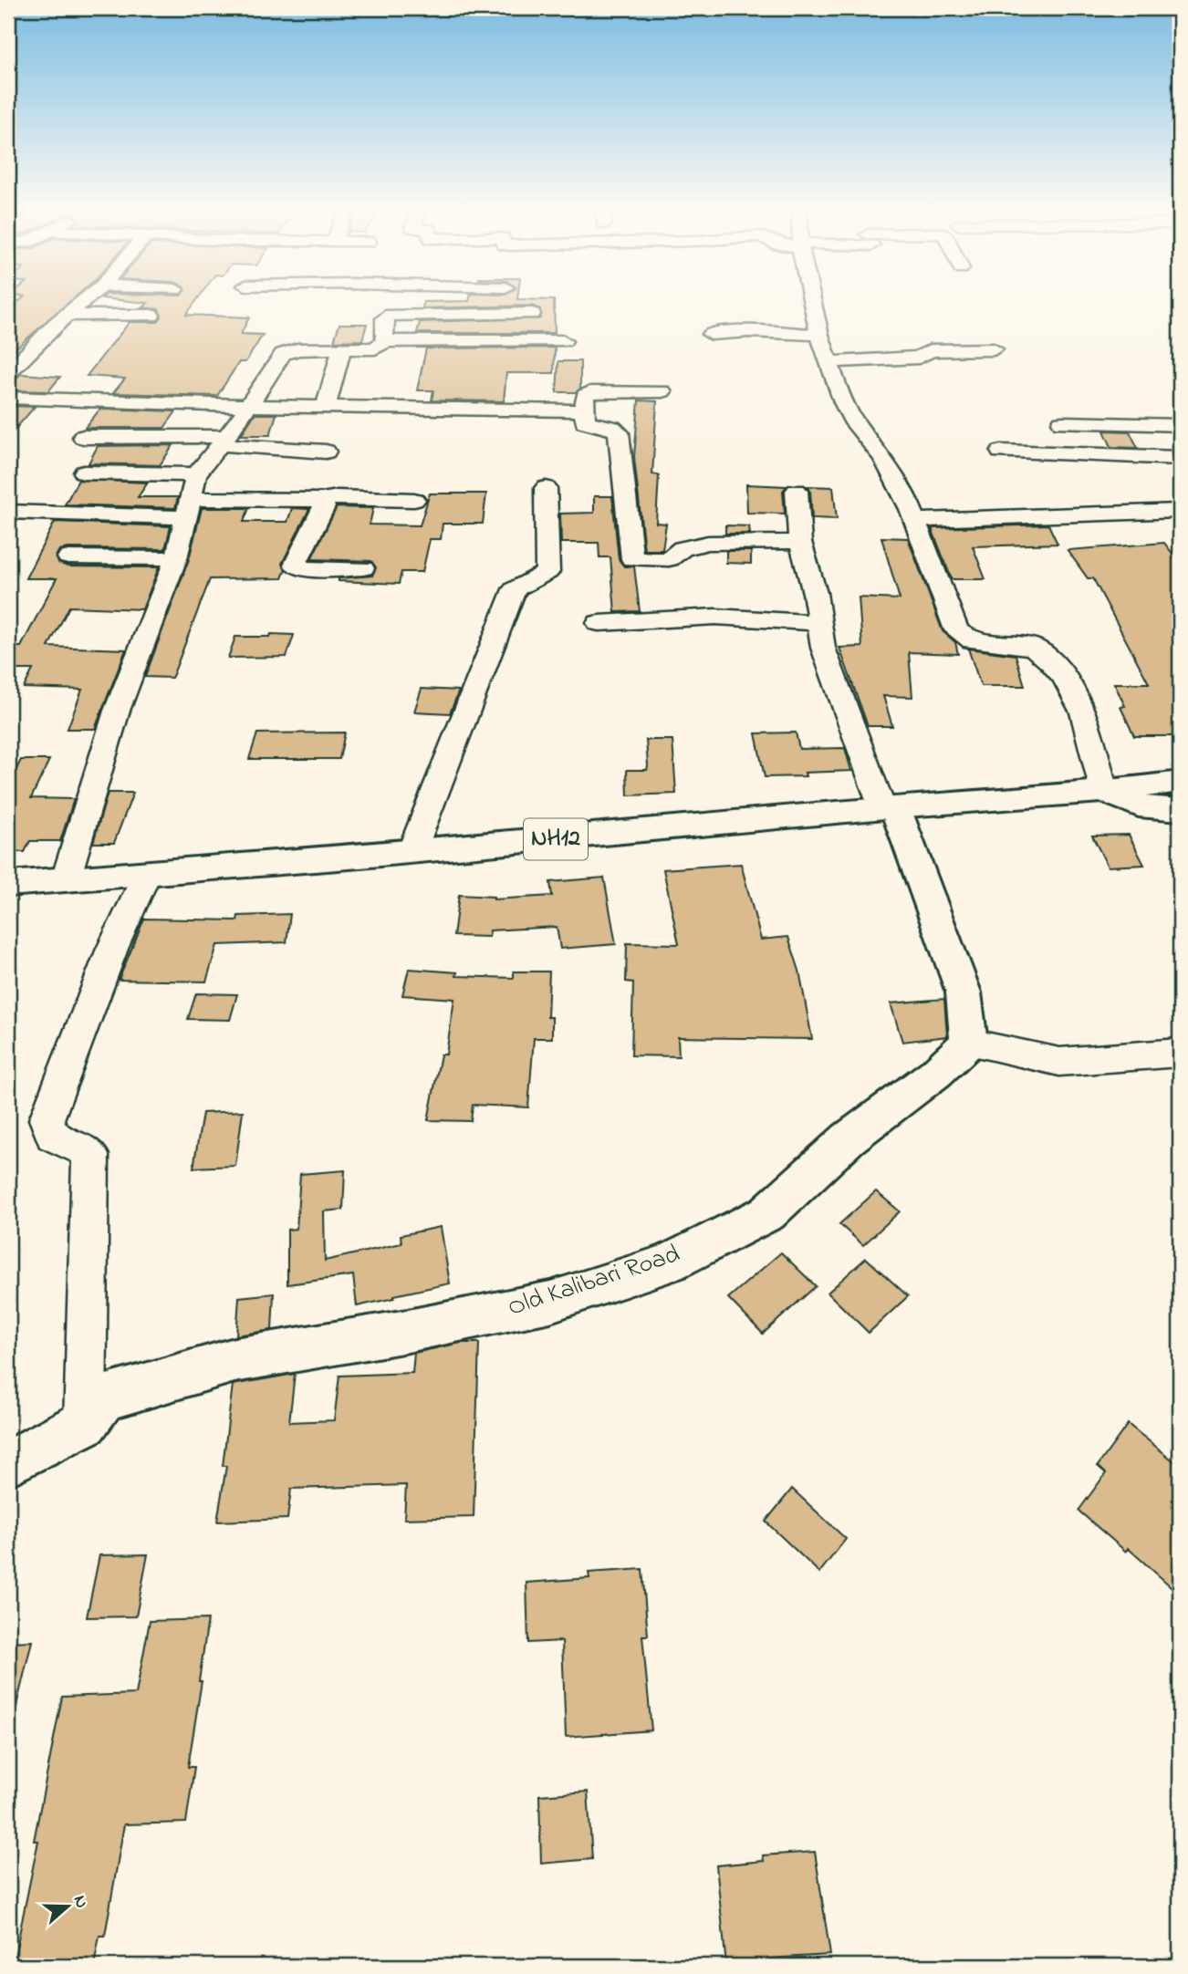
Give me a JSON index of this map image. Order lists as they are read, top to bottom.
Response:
{
  "streets": {
    "main road": ["NH12", "Old Kalibari Road"]
  },
  "north": "right"
}
